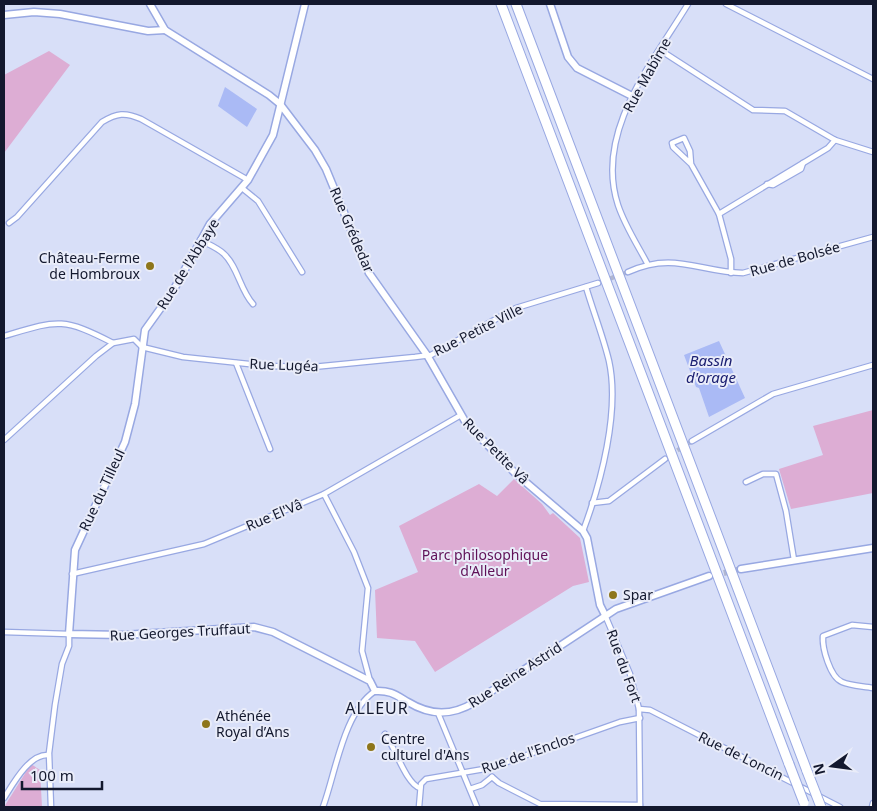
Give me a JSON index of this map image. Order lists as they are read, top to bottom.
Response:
{
  "streets": {
    "street": [
      "Rue Mabîme",
      "Rue Grédedar",
      "Rue de Bolsée",
      "Rue de l'Abbaye",
      "Rue Petite Ville",
      "Rue Lugéa",
      "Rue Petite Vâ",
      "Rue du Tilleul",
      "Rue El'Vâ",
      "Rue Georges Truffaut",
      "Rue du Fort",
      "Rue Reine Astrid",
      "Rue de l'Enclos",
      "Rue de Loncin"
    ]
  },
  "crossings": [
    ["Rue Mabîme", "Rue de Bolsée"],
    ["Rue Grédedar", "Rue de l'Abbaye"],
    ["Rue Grédedar", "Rue Petite Ville"],
    ["Rue Grédedar", "Rue Lugéa"],
    ["Rue Grédedar", "Rue Petite Vâ"],
    ["Rue de l'Abbaye", "Rue Lugéa"],
    ["Rue de l'Abbaye", "Rue du Tilleul"],
    ["Rue Petite Ville", "Rue Lugéa"],
    ["Rue Petite Ville", "Rue Petite Vâ"],
    ["Rue Lugéa", "Rue Petite Vâ"],
    ["Rue Lugéa", "Rue du Tilleul"],
    ["Rue Petite Vâ", "Rue El'Vâ"],
    ["Rue du Tilleul", "Rue El'Vâ"],
    ["Rue du Tilleul", "Rue Georges Truffaut"],
    ["Rue du Fort", "Rue Reine Astrid"],
    ["Rue du Fort", "Rue de l'Enclos"],
    ["Rue du Fort", "Rue de Loncin"]
  ],
  "districts": ["ALLEUR"],
  "water": ["Bassin d'orage"],
  "parks": ["Parc philosophique d'Alleur"],
  "places": [
    "Château-Ferme de Hombroux",
    "Spar",
    "Athénée Royal d’Ans",
    "Centre culturel d'Ans"
  ],
  "scale_bar": "100 m",
  "north": "left"
}
